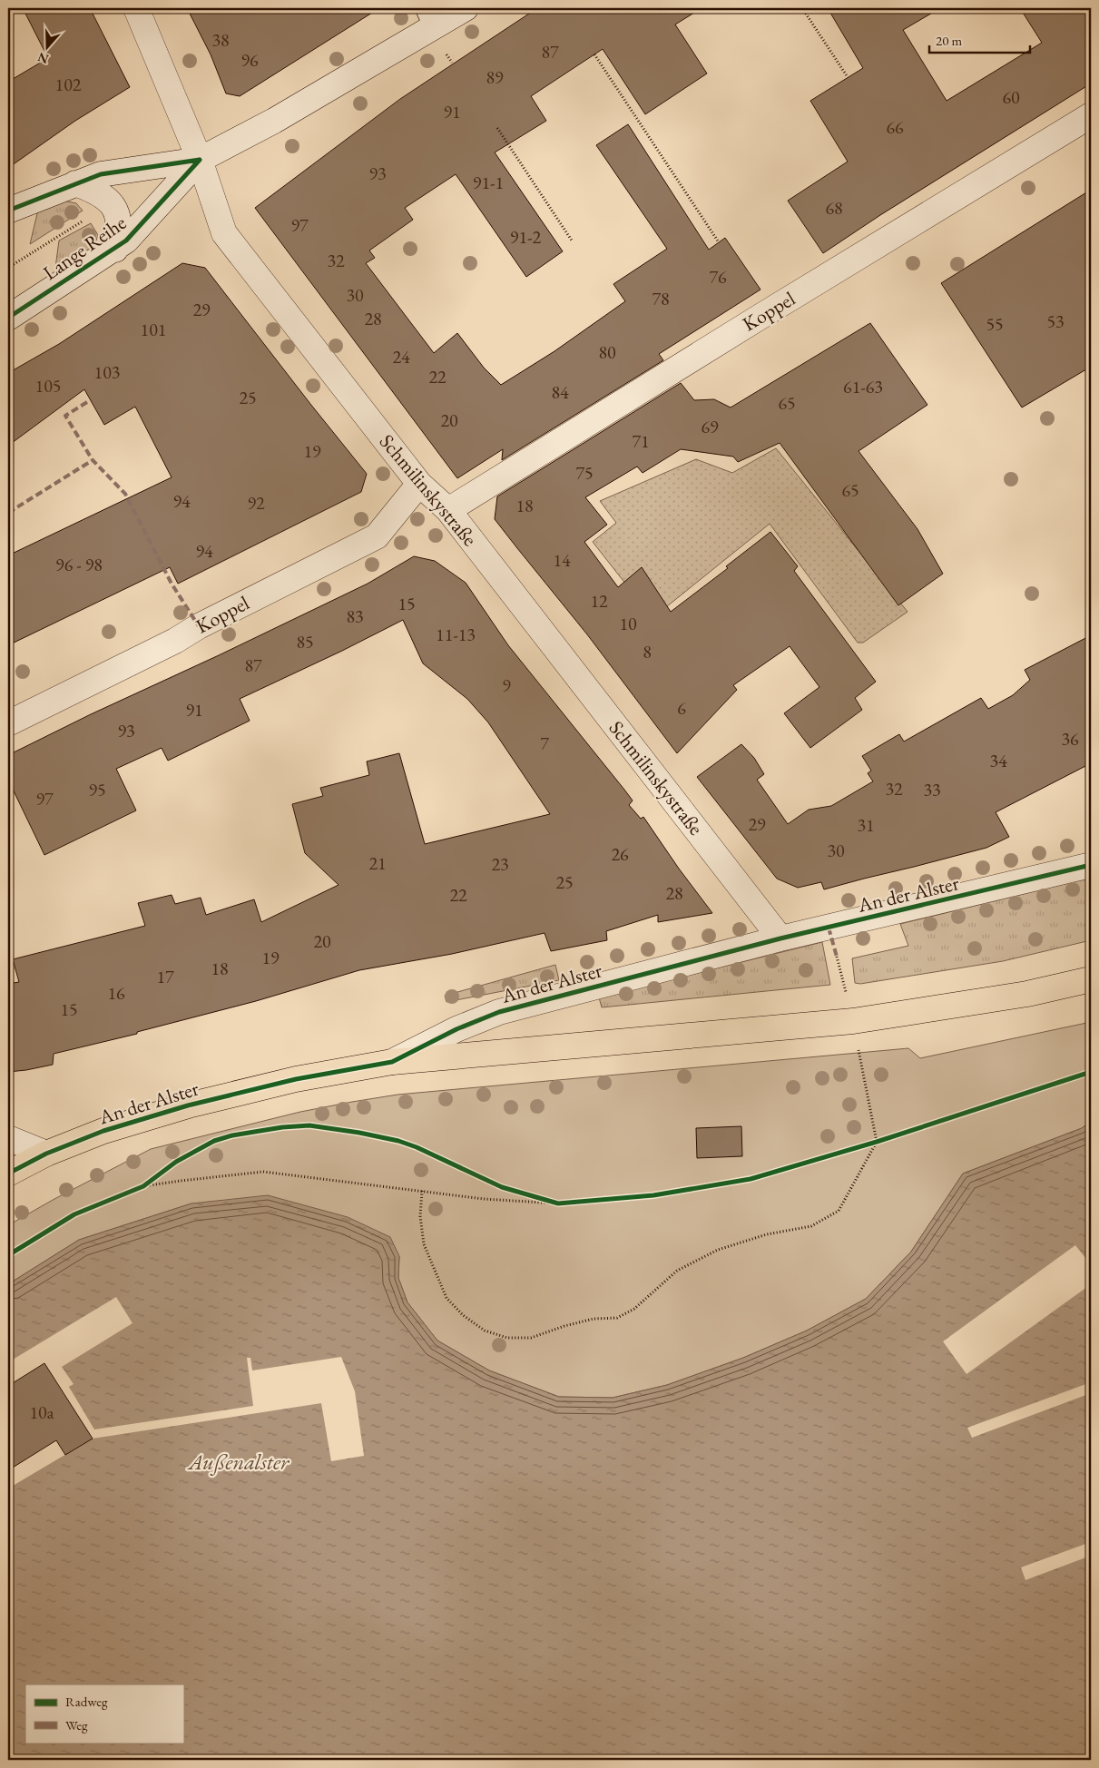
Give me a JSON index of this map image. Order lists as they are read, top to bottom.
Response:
{
  "streets": {
    "main road": ["An der Alster"],
    "street": ["Lange Reihe", "Koppel", "Schmilinskystraße"]
  },
  "crossings": [
    ["Lange Reihe", "Schmilinskystraße"],
    ["Koppel", "Schmilinskystraße"],
    ["Schmilinskystraße", "An der Alster"]
  ],
  "water": ["Außenalster"],
  "house_numbers": [
    "38",
    "87",
    "96",
    "89",
    "102",
    "60",
    "91",
    "66",
    "93",
    "91-1",
    "68",
    "97",
    "91-2",
    "32",
    "76",
    "30",
    "78",
    "29",
    "28",
    "53",
    "55",
    "101",
    "80",
    "24",
    "103",
    "22",
    "105",
    "61-63",
    "84",
    "25",
    "65",
    "20",
    "69",
    "71",
    "19",
    "75",
    "65",
    "94",
    "92",
    "18",
    "94",
    "14",
    "96 - 98",
    "12",
    "15",
    "83",
    "10",
    "11-13",
    "85",
    "8",
    "87",
    "9",
    "6",
    "91",
    "93",
    "36",
    "7",
    "34",
    "32",
    "95",
    "33",
    "97",
    "29",
    "31",
    "30",
    "26",
    "21",
    "23",
    "25",
    "28",
    "22",
    "20",
    "19",
    "18",
    "17",
    "16",
    "15",
    "10a"
  ],
  "legend": ["Radweg", "Weg"],
  "scale_bar": "20 m",
  "north": "bottom"
}
